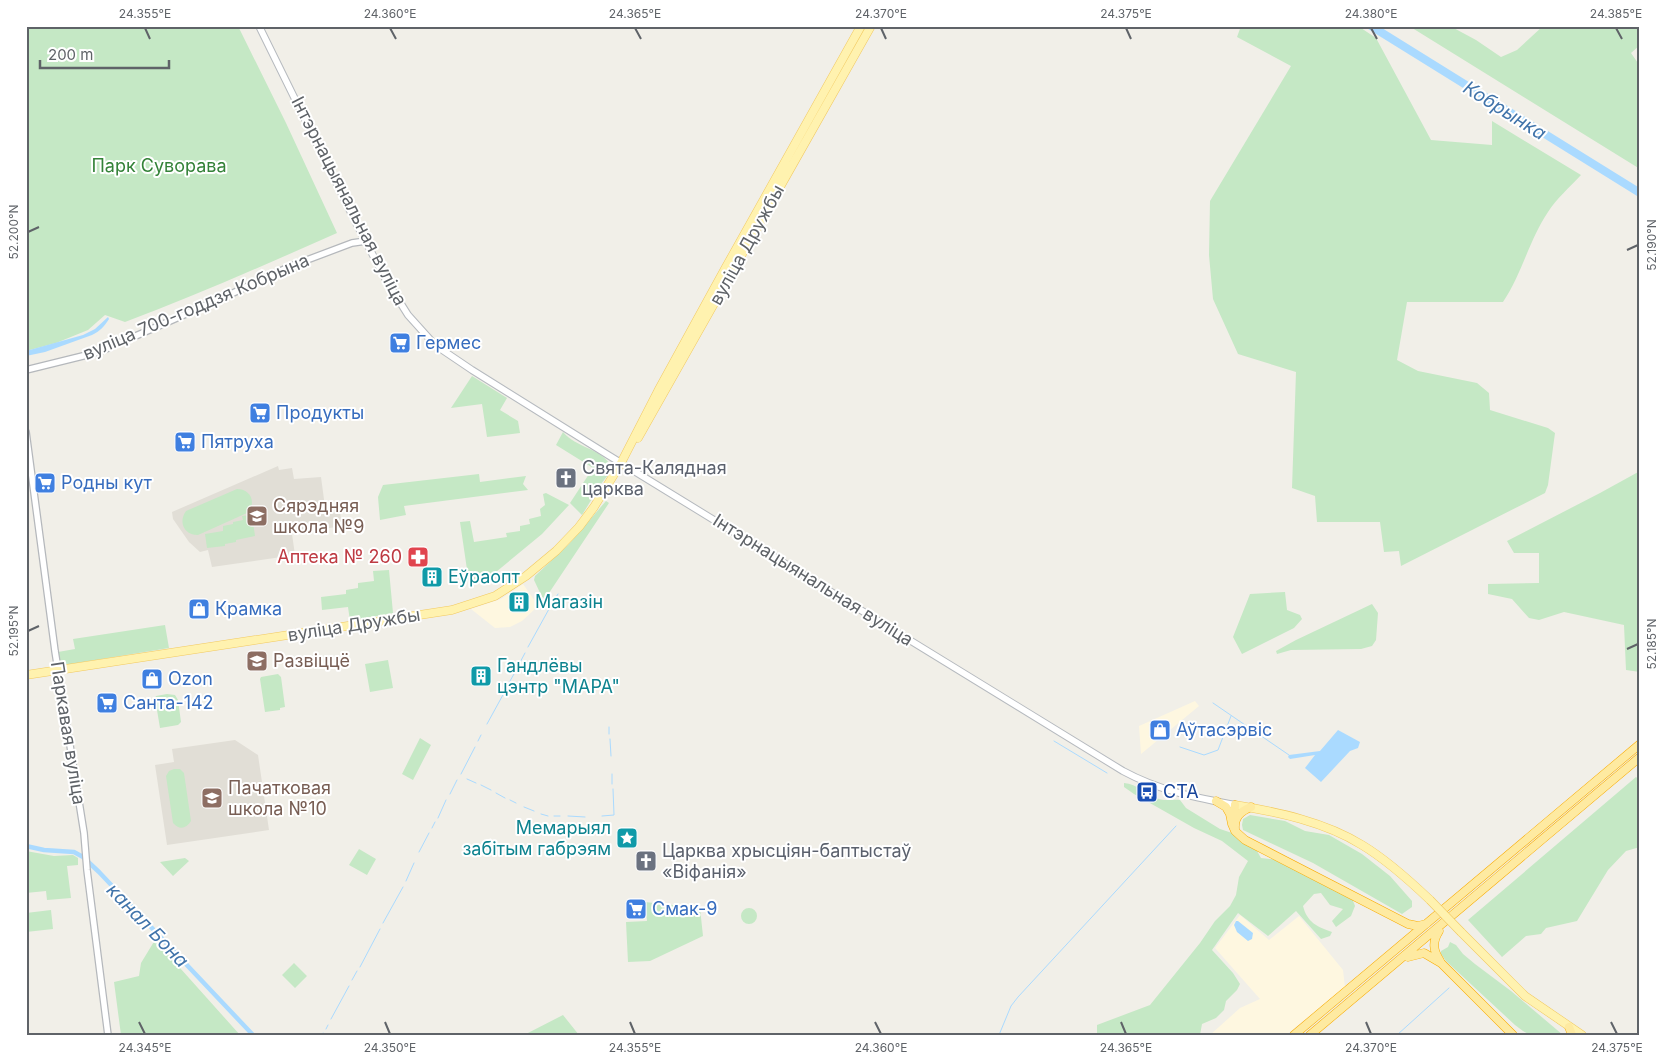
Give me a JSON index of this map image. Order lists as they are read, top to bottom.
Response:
{
  "streets": {
    "main road": ["Інтэрнацыянальная вуліца", "вуліца Дружбы"],
    "street": ["вуліца 700-годдзя Кобрына", "Паркавая вуліца"]
  },
  "crossings": [
    ["Інтэрнацыянальная вуліца", "вуліца Дружбы"],
    ["Інтэрнацыянальная вуліца", "вуліца 700-годдзя Кобрына"],
    ["вуліца Дружбы", "Паркавая вуліца"]
  ],
  "water": ["Кобрынка", "канал Бона"],
  "parks": ["Парк Суворава"],
  "places": {
    "supermarket": [
      "Гермес",
      "Продукты",
      "Пятруха",
      "Родны кут",
      "Санта-142",
      "Смак-9"
    ],
    "church": ["Свята-Калядная царква", "Царква хрысціян-баптыстаў «Віфанія»"],
    "school or university": ["Сярэдняя школа №9", "Развіццё", "Пачатковая школа №10"],
    "pharmacy": ["Аптека № 260"],
    "building": ["Еўраопт", "Магазін", "Гандлёвы цэнтр \"МАРА\""],
    "shop": ["Крамка", "Ozon", "Аўтасэрвіс"],
    "bus stop": ["СТА"],
    "place": ["Мемарыял забітым габрэям"]
  },
  "scale_bar": "200 m",
  "coordinates": [
    "24.355°E",
    "24.360°E",
    "24.365°E",
    "24.370°E",
    "24.375°E",
    "24.380°E",
    "24.385°E",
    "52.200°N",
    "52.190°N",
    "52.195°N",
    "52.185°N",
    "24.345°E",
    "24.350°E"
  ]
}
